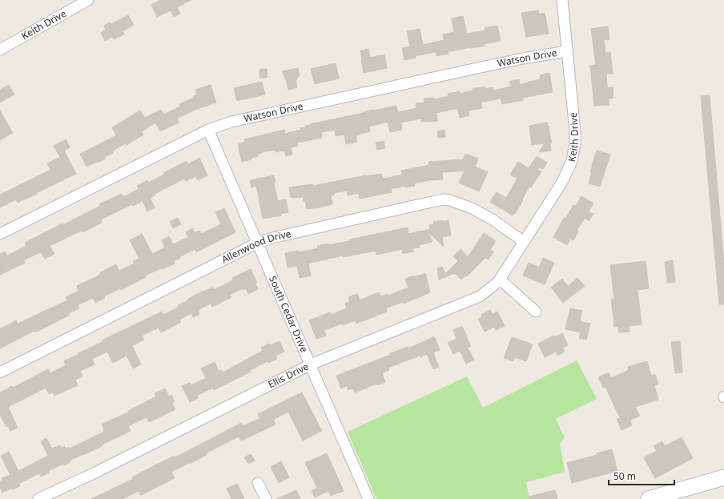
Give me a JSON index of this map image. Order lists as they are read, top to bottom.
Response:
{
  "streets": {
    "street": [
      "Keith Drive",
      "Watson Drive",
      "Allenwood Drive",
      "South Cedar Drive",
      "Ellis Drive"
    ]
  },
  "crossings": [
    ["Keith Drive", "Watson Drive"],
    ["Keith Drive", "Allenwood Drive"],
    ["Keith Drive", "Ellis Drive"],
    ["Watson Drive", "South Cedar Drive"],
    ["Allenwood Drive", "South Cedar Drive"],
    ["Allenwood Drive", "Ellis Drive"],
    ["South Cedar Drive", "Ellis Drive"]
  ],
  "scale_bar": "50 m"
}
